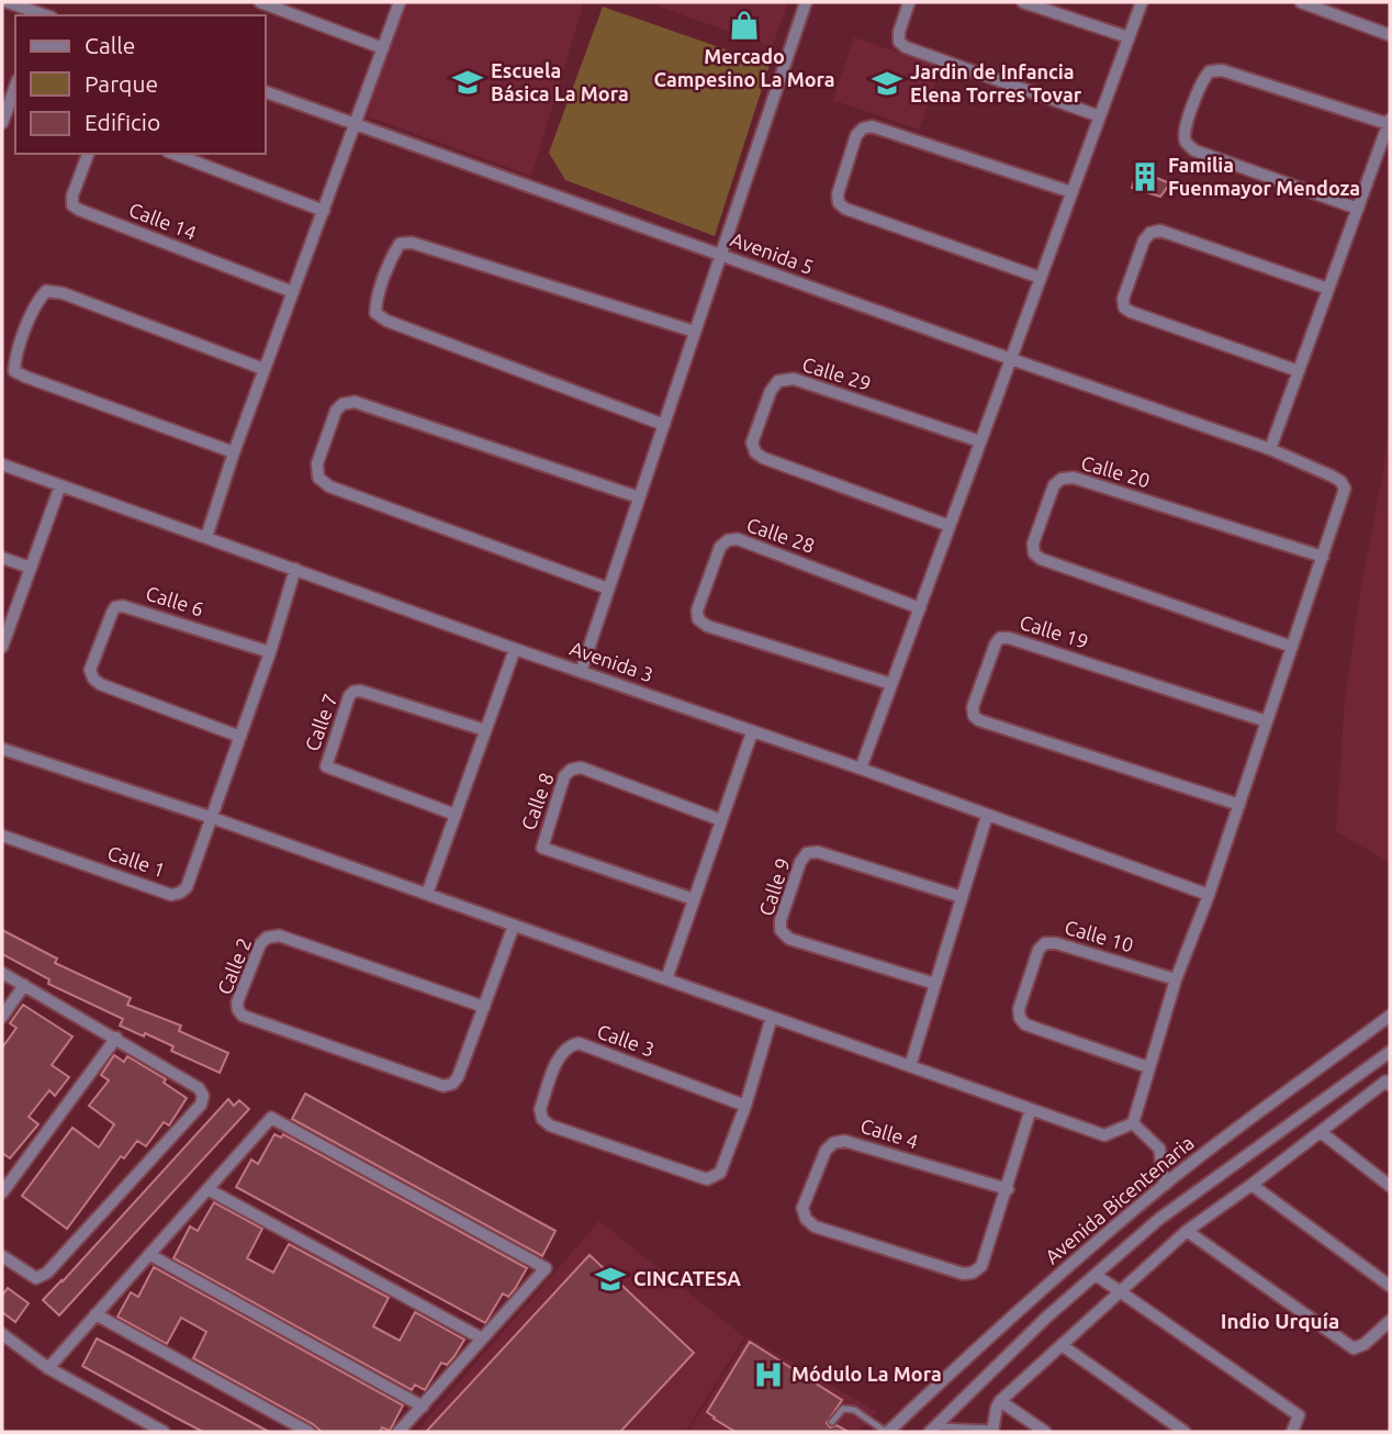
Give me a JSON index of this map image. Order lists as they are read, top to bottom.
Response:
{
  "streets": {
    "street": [
      "Calle 14",
      "Avenida 5",
      "Calle 29",
      "Calle 20",
      "Calle 28",
      "Calle 6",
      "Calle 19",
      "Avenida 3",
      "Calle 7",
      "Calle 8",
      "Calle 1",
      "Calle 9",
      "Calle 10",
      "Calle 2",
      "Calle 3",
      "Calle 4",
      "Avenida Bicentenaria"
    ]
  },
  "crossings": [
    ["Avenida 5", "Calle 20"],
    ["Calle 6", "Calle 1"],
    ["Avenida 3", "Calle 1"]
  ],
  "districts": ["Indio Urquía"],
  "places": {
    "shop": ["Mercado Campesino La Mora"],
    "school or university": ["Escuela Básica La Mora", "Jardin de Infancia Elena Torres Tovar", "CINCATESA"],
    "building": ["Familia Fuenmayor Mendoza"],
    "hospital": ["Módulo La Mora"]
  },
  "legend": ["Calle", "Parque", "Edificio"]
}
